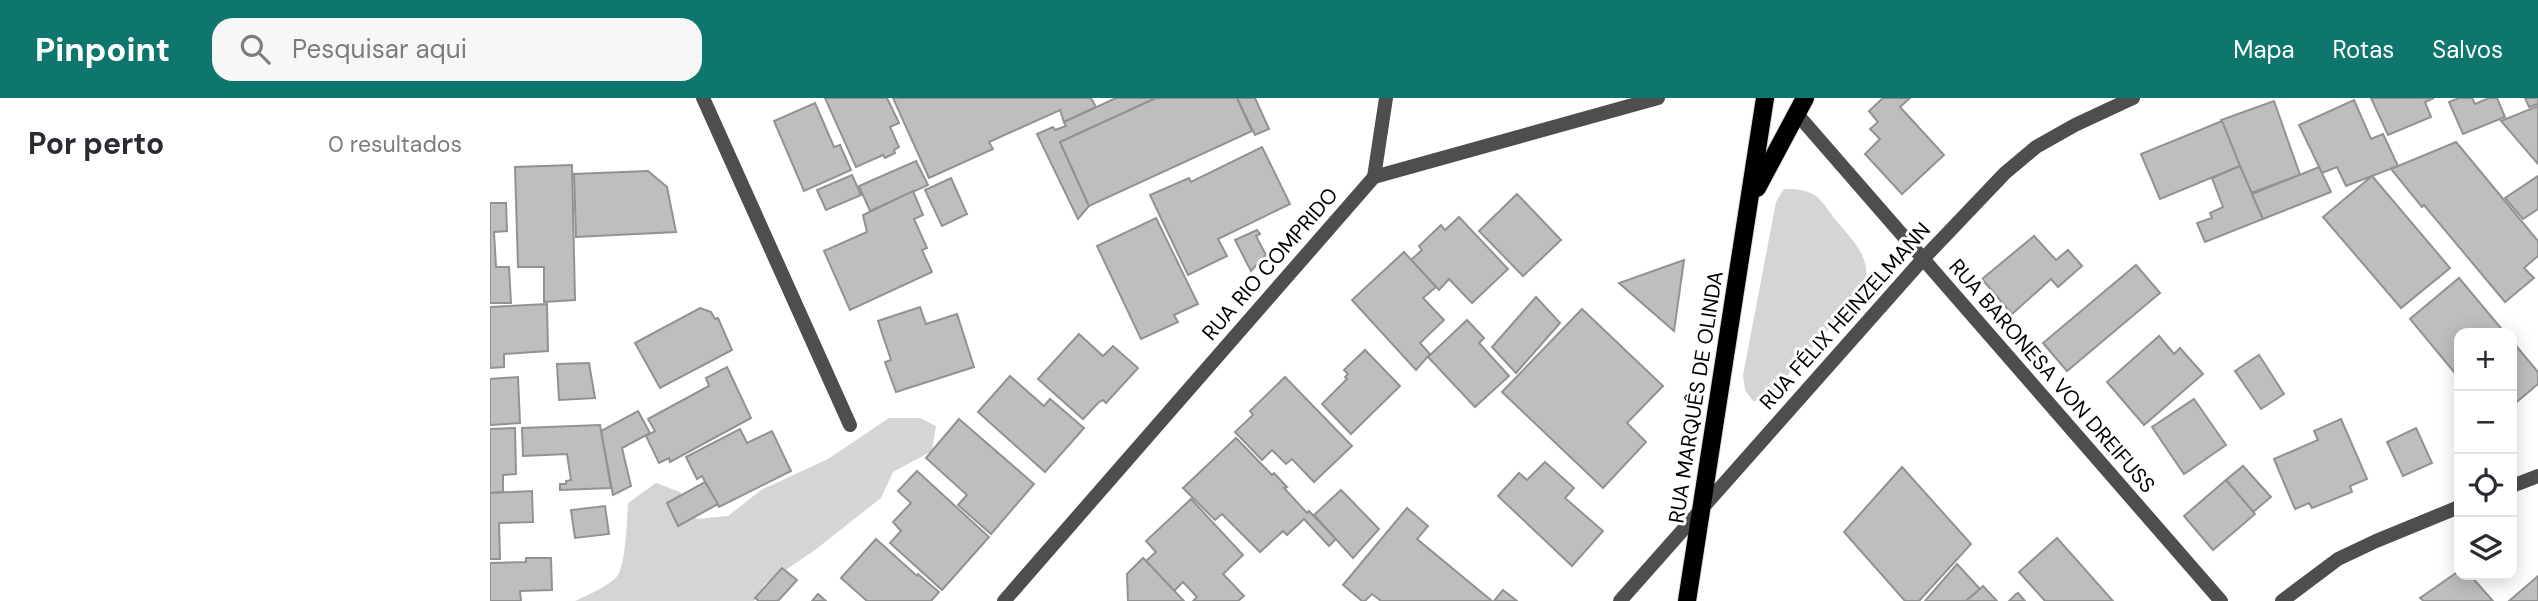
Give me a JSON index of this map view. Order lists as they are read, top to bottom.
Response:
{
  "streets": {
    "main road": ["RUA MARQUÊS DE OLINDA"],
    "street": ["RUA RIO COMPRIDO", "RUA FÉLIX HEINZELMANN", "RUA BARONESA VON DREIFUSS"]
  },
  "crossings": [
    ["RUA FÉLIX HEINZELMANN", "RUA BARONESA VON DREIFUSS"],
    ["RUA FÉLIX HEINZELMANN", "RUA MARQUÊS DE OLINDA"],
    ["RUA BARONESA VON DREIFUSS", "RUA MARQUÊS DE OLINDA"]
  ],
  "page": {
    "header": "Pinpoint",
    "search": "Pesquisar aqui",
    "nav": ["Mapa", "Rotas", "Salvos"],
    "heading": ["Por perto", "0 resultados"],
    "map_buttons": ["+", "−"]
  }
}
